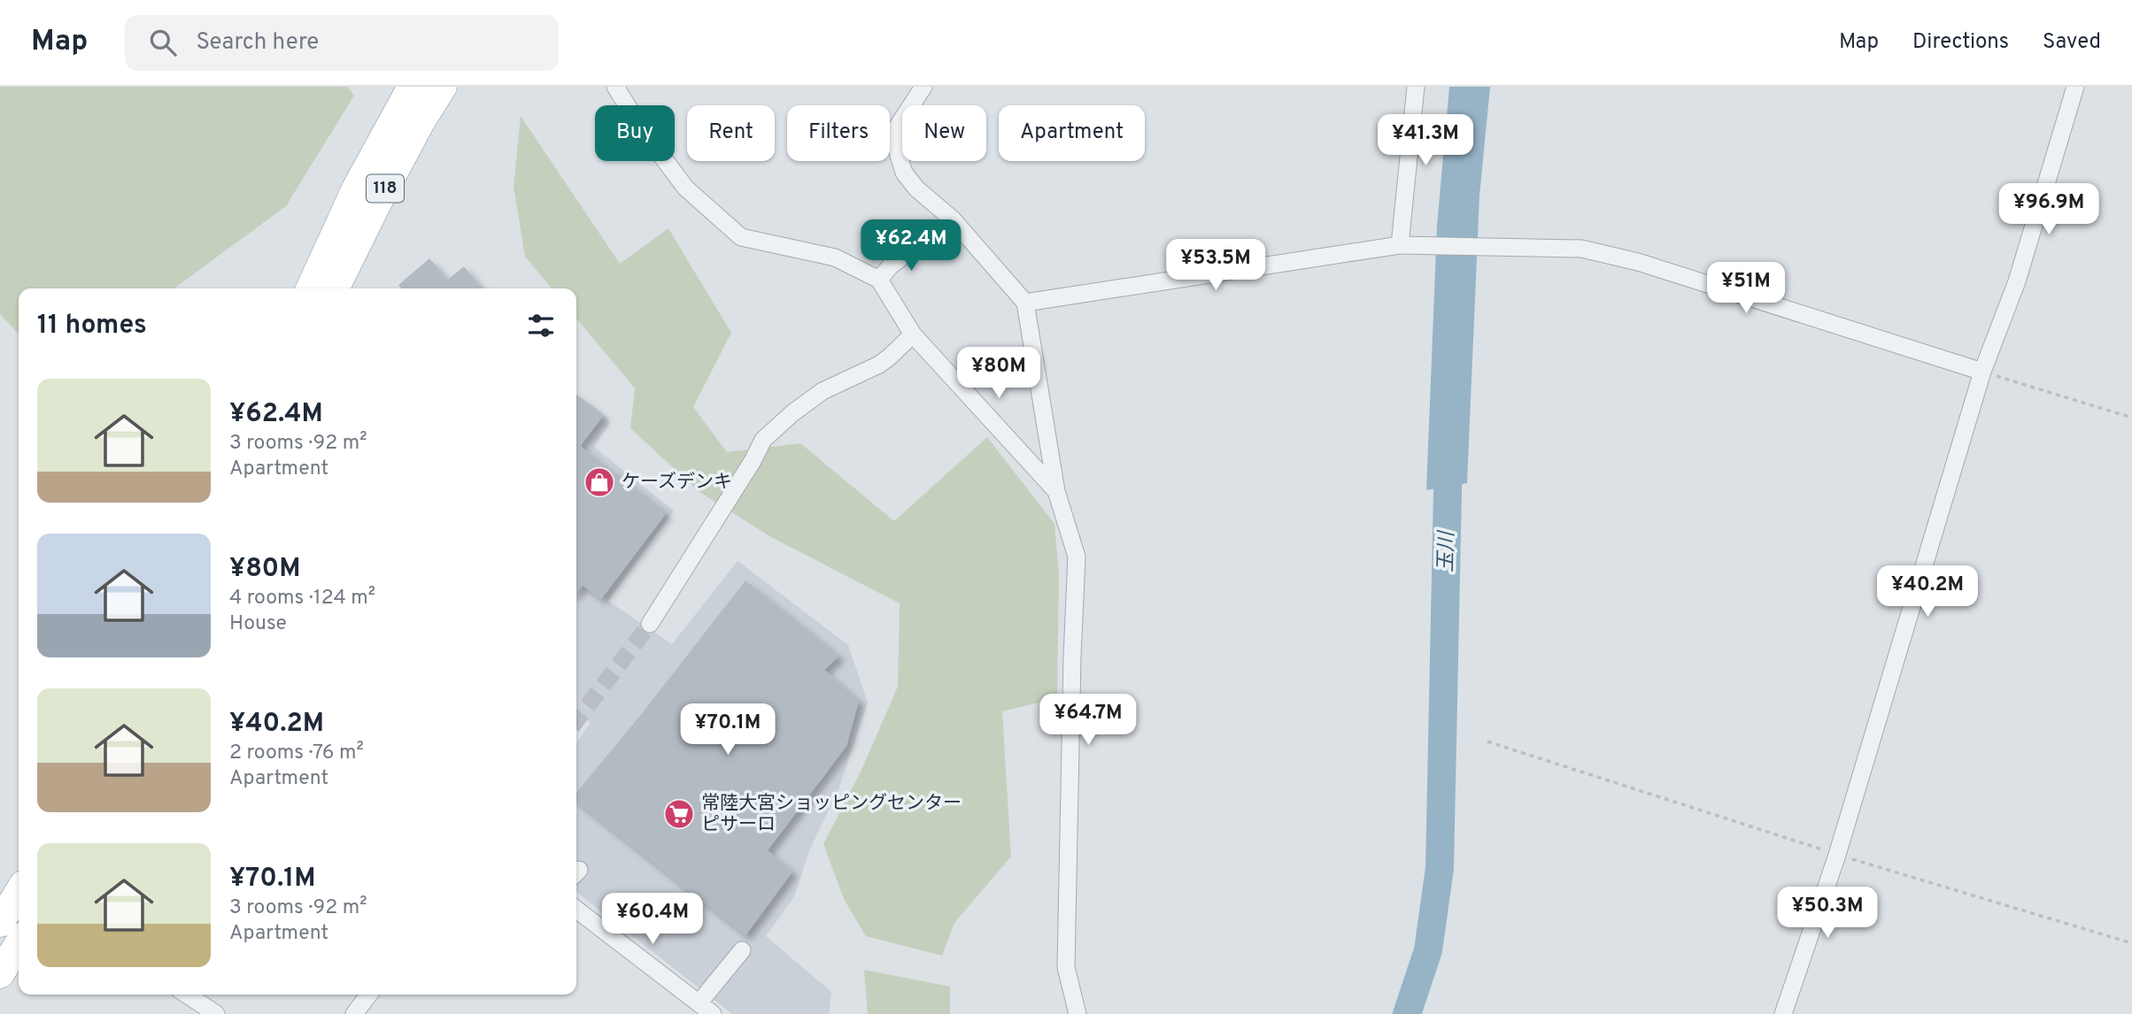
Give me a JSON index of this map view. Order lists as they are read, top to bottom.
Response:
{
  "streets": {
    "highway": ["118"]
  },
  "water": ["玉川"],
  "places": {
    "shop": ["ケーズデンキ"],
    "supermarket": ["常陸大宮ショッピングセンター ピサーロ"]
  },
  "page": {
    "header": "Map",
    "search": "Search here",
    "nav": ["Map", "Directions", "Saved"],
    "chip": [
      "Buy",
      "Rent",
      "Filters",
      "New",
      "Apartment"
    ],
    "price": [
      "¥41.3M",
      "¥96.9M",
      "¥62.4M",
      "¥53.5M",
      "¥51M",
      "¥80M",
      "¥40.2M",
      "¥64.7M",
      "¥70.1M",
      "¥50.3M",
      "¥60.4M"
    ],
    "heading": "11 homes",
    "list": [
      {
        "name": "¥62.4M",
        "note": "3 rooms · 92 m² · Apartment"
      },
      {
        "name": "¥80M",
        "note": "4 rooms · 124 m² · House"
      },
      {
        "name": "¥40.2M",
        "note": "2 rooms · 76 m² · Apartment"
      },
      {
        "name": "¥70.1M",
        "note": "3 rooms · 92 m² · Apartment"
      }
    ]
  }
}
